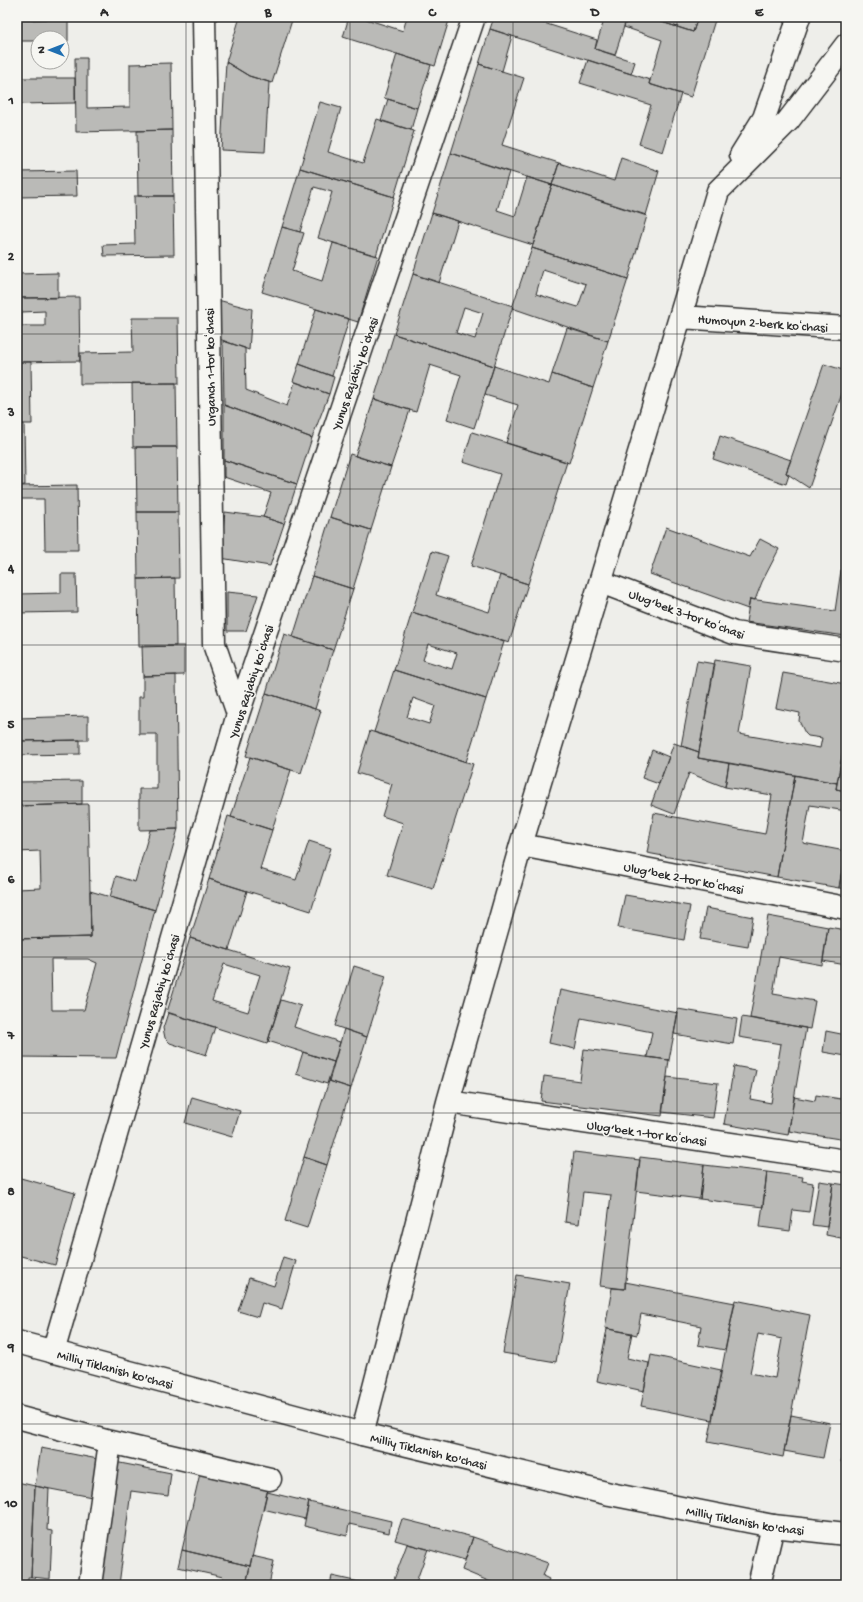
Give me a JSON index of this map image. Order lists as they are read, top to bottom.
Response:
{
  "streets": {
    "street": [
      "Humoyun 2-berk koʻchasi",
      "Urganch 1-tor koʻchasi",
      "Yunus Rajabiy koʻchasi",
      "Ulug‘bek 3-tor koʻchasi",
      "Ulug‘bek 2-tor koʻchasi",
      "Ulug‘bek 1-tor koʻchasi",
      "Milliy Tiklanish ko'chasi"
    ]
  },
  "crossings": [
    ["Urganch 1-tor koʻchasi", "Yunus Rajabiy koʻchasi"],
    ["Yunus Rajabiy koʻchasi", "Milliy Tiklanish ko'chasi"]
  ],
  "north": "left",
  "grid": {
    "columns": [
      "A",
      "B",
      "C",
      "D",
      "E"
    ],
    "rows": [
      "1",
      "2",
      "3",
      "4",
      "5",
      "6",
      "7",
      "8",
      "9",
      "10"
    ]
  }
}
